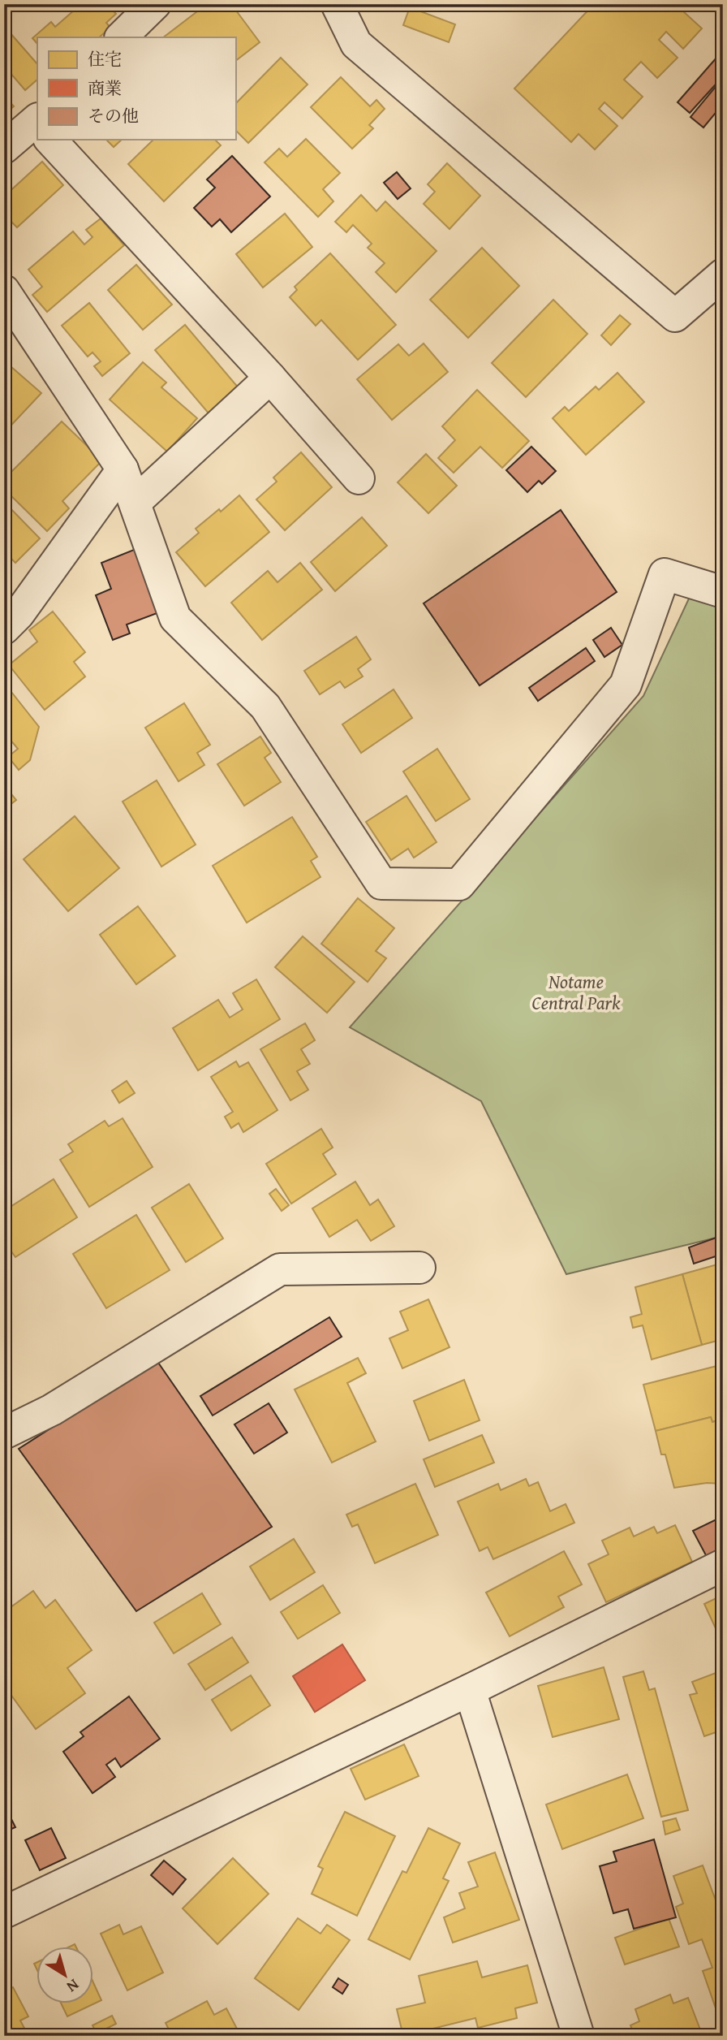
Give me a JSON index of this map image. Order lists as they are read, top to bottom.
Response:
{
  "parks": ["Notame Central Park"],
  "legend": ["住宅", "商業", "その他"],
  "north": "bottom right"
}
